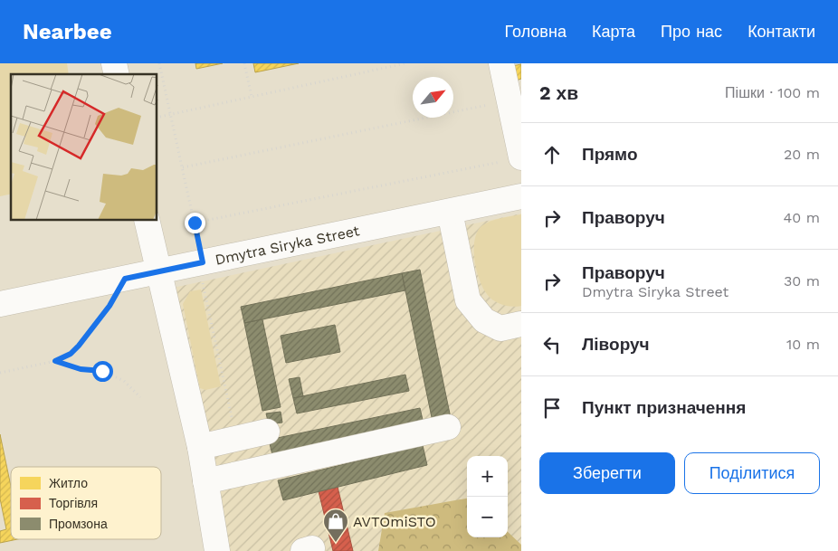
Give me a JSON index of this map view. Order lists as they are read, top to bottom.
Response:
{
  "streets": {
    "street": ["Dmytra Siryka Street"]
  },
  "places": {
    "shop": ["AVTOmiSTO"]
  },
  "legend": ["Житло", "Торгівля", "Промзона"],
  "north": "top right",
  "page": {
    "header": "Nearbee",
    "nav": [
      "Головна",
      "Карта",
      "Про нас",
      "Контакти"
    ],
    "heading": ["2 хв", "Пішки · 100 m"],
    "list": [
      ["Прямо", "20 m"],
      ["Праворуч", "40 m"],
      ["Праворуч", "Dmytra Siryka Street", "30 m"],
      ["Ліворуч", "10 m"],
      "Пункт призначення"
    ],
    "buttons": ["Зберегти", "Поділитися"],
    "map_buttons": ["+", "−"]
  }
}
